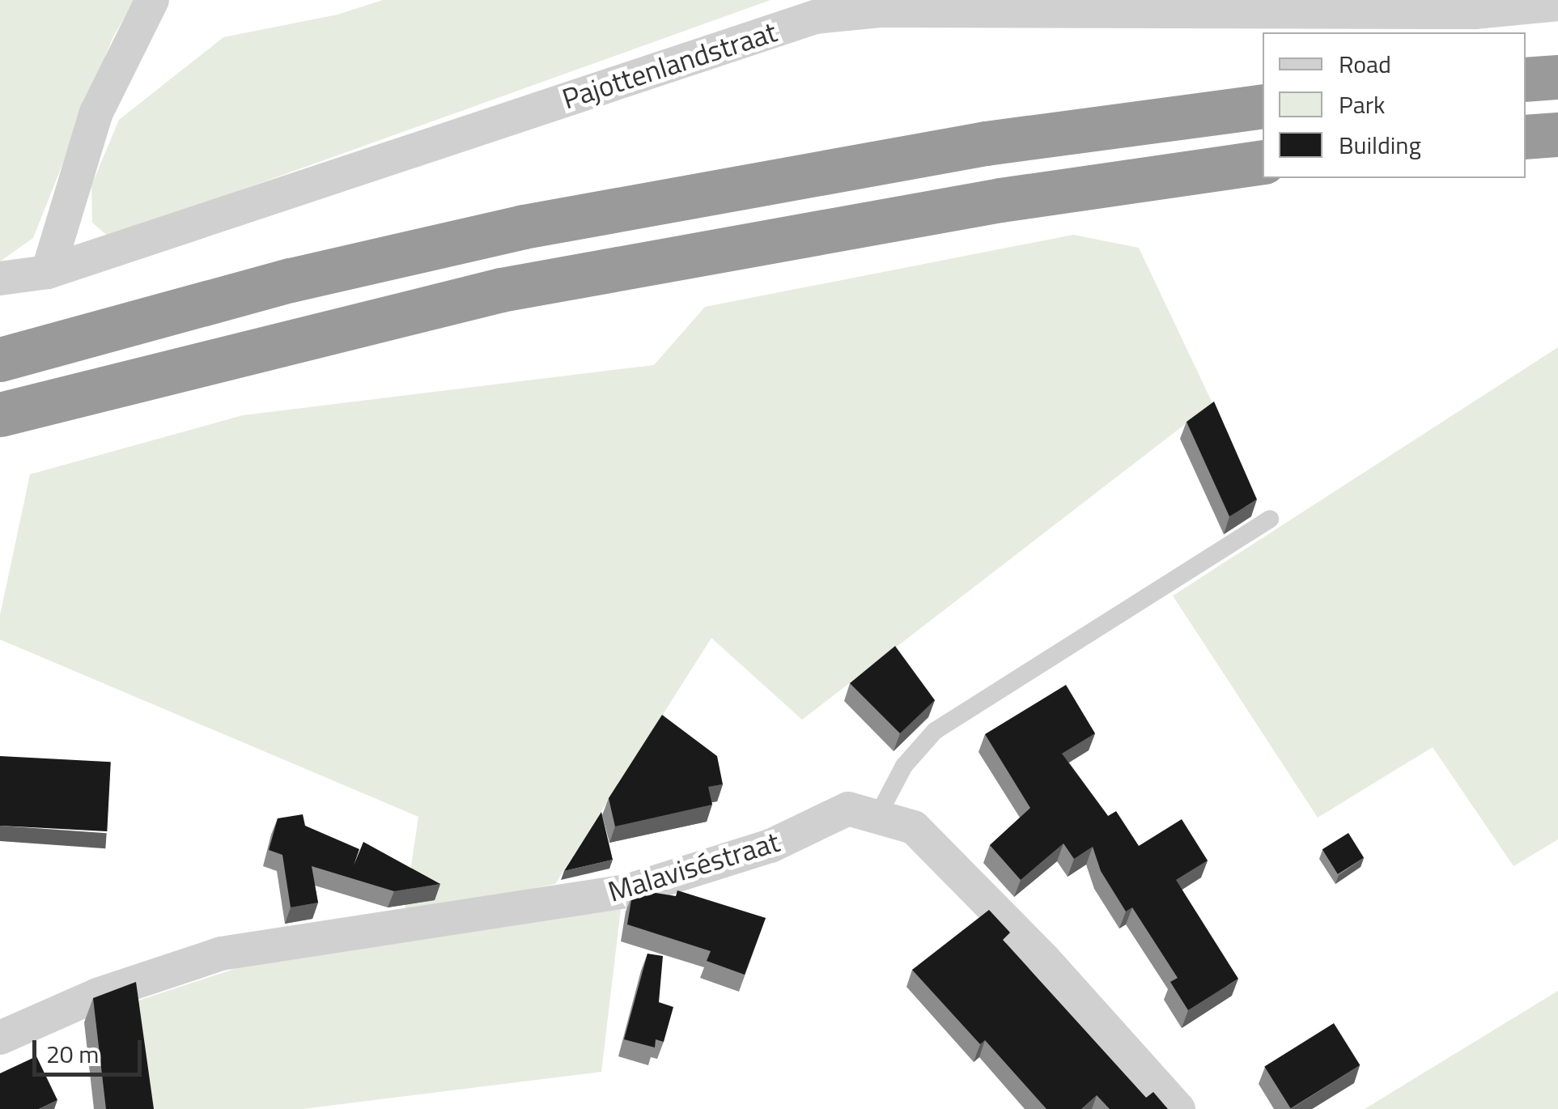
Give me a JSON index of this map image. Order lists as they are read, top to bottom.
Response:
{
  "streets": {
    "street": ["Pajottenlandstraat", "Malaviséstraat"]
  },
  "legend": ["Road", "Park", "Building"],
  "scale_bar": "20 m"
}
